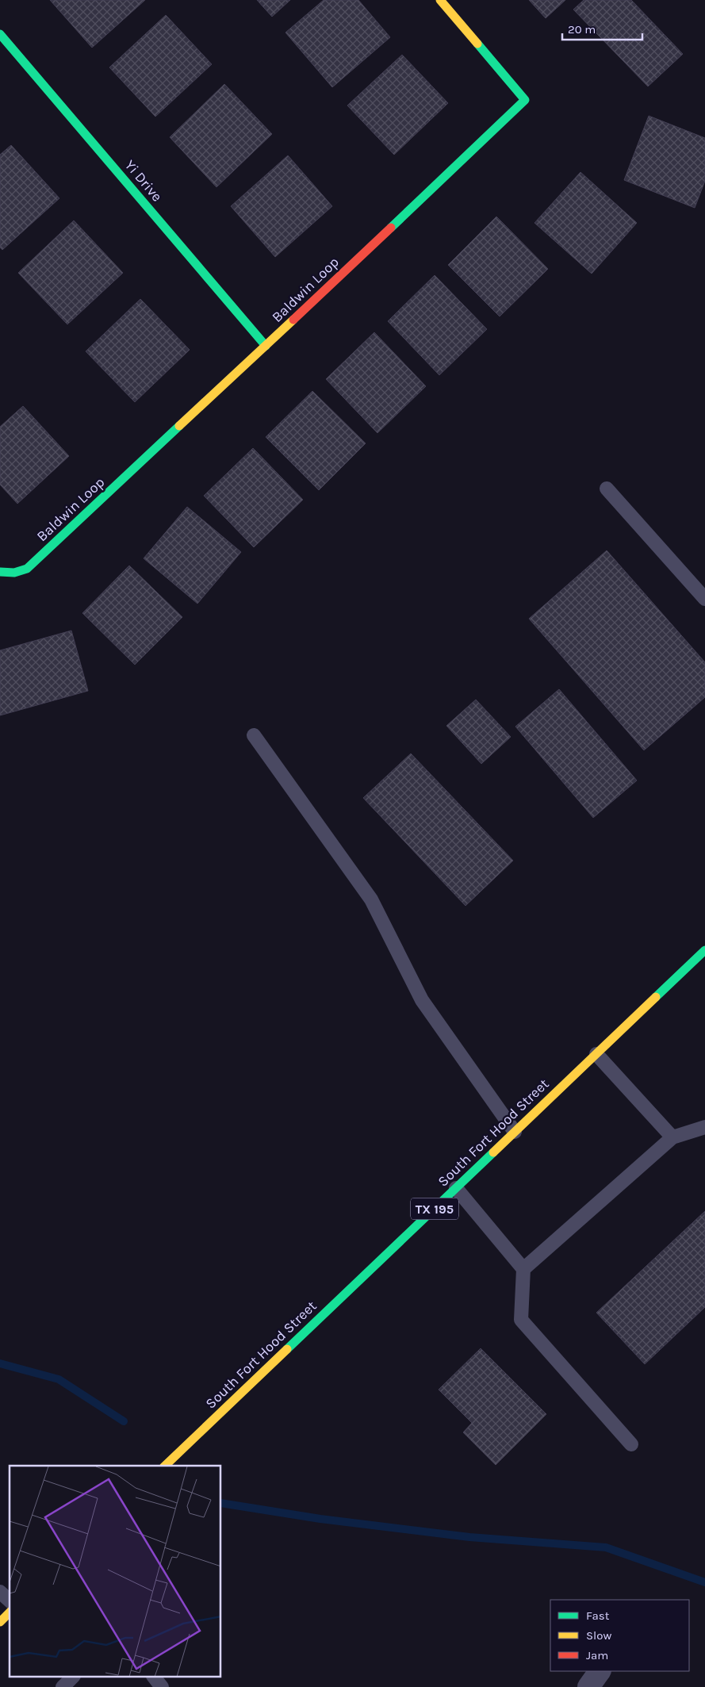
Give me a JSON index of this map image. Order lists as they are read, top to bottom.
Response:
{
  "streets": {
    "main road": [
      "Yi Drive",
      "Baldwin Loop",
      "South Fort Hood Street",
      "TX 195"
    ]
  },
  "crossings": [
    ["Yi Drive", "Baldwin Loop"]
  ],
  "legend": ["Fast", "Slow", "Jam"],
  "scale_bar": "20 m"
}
